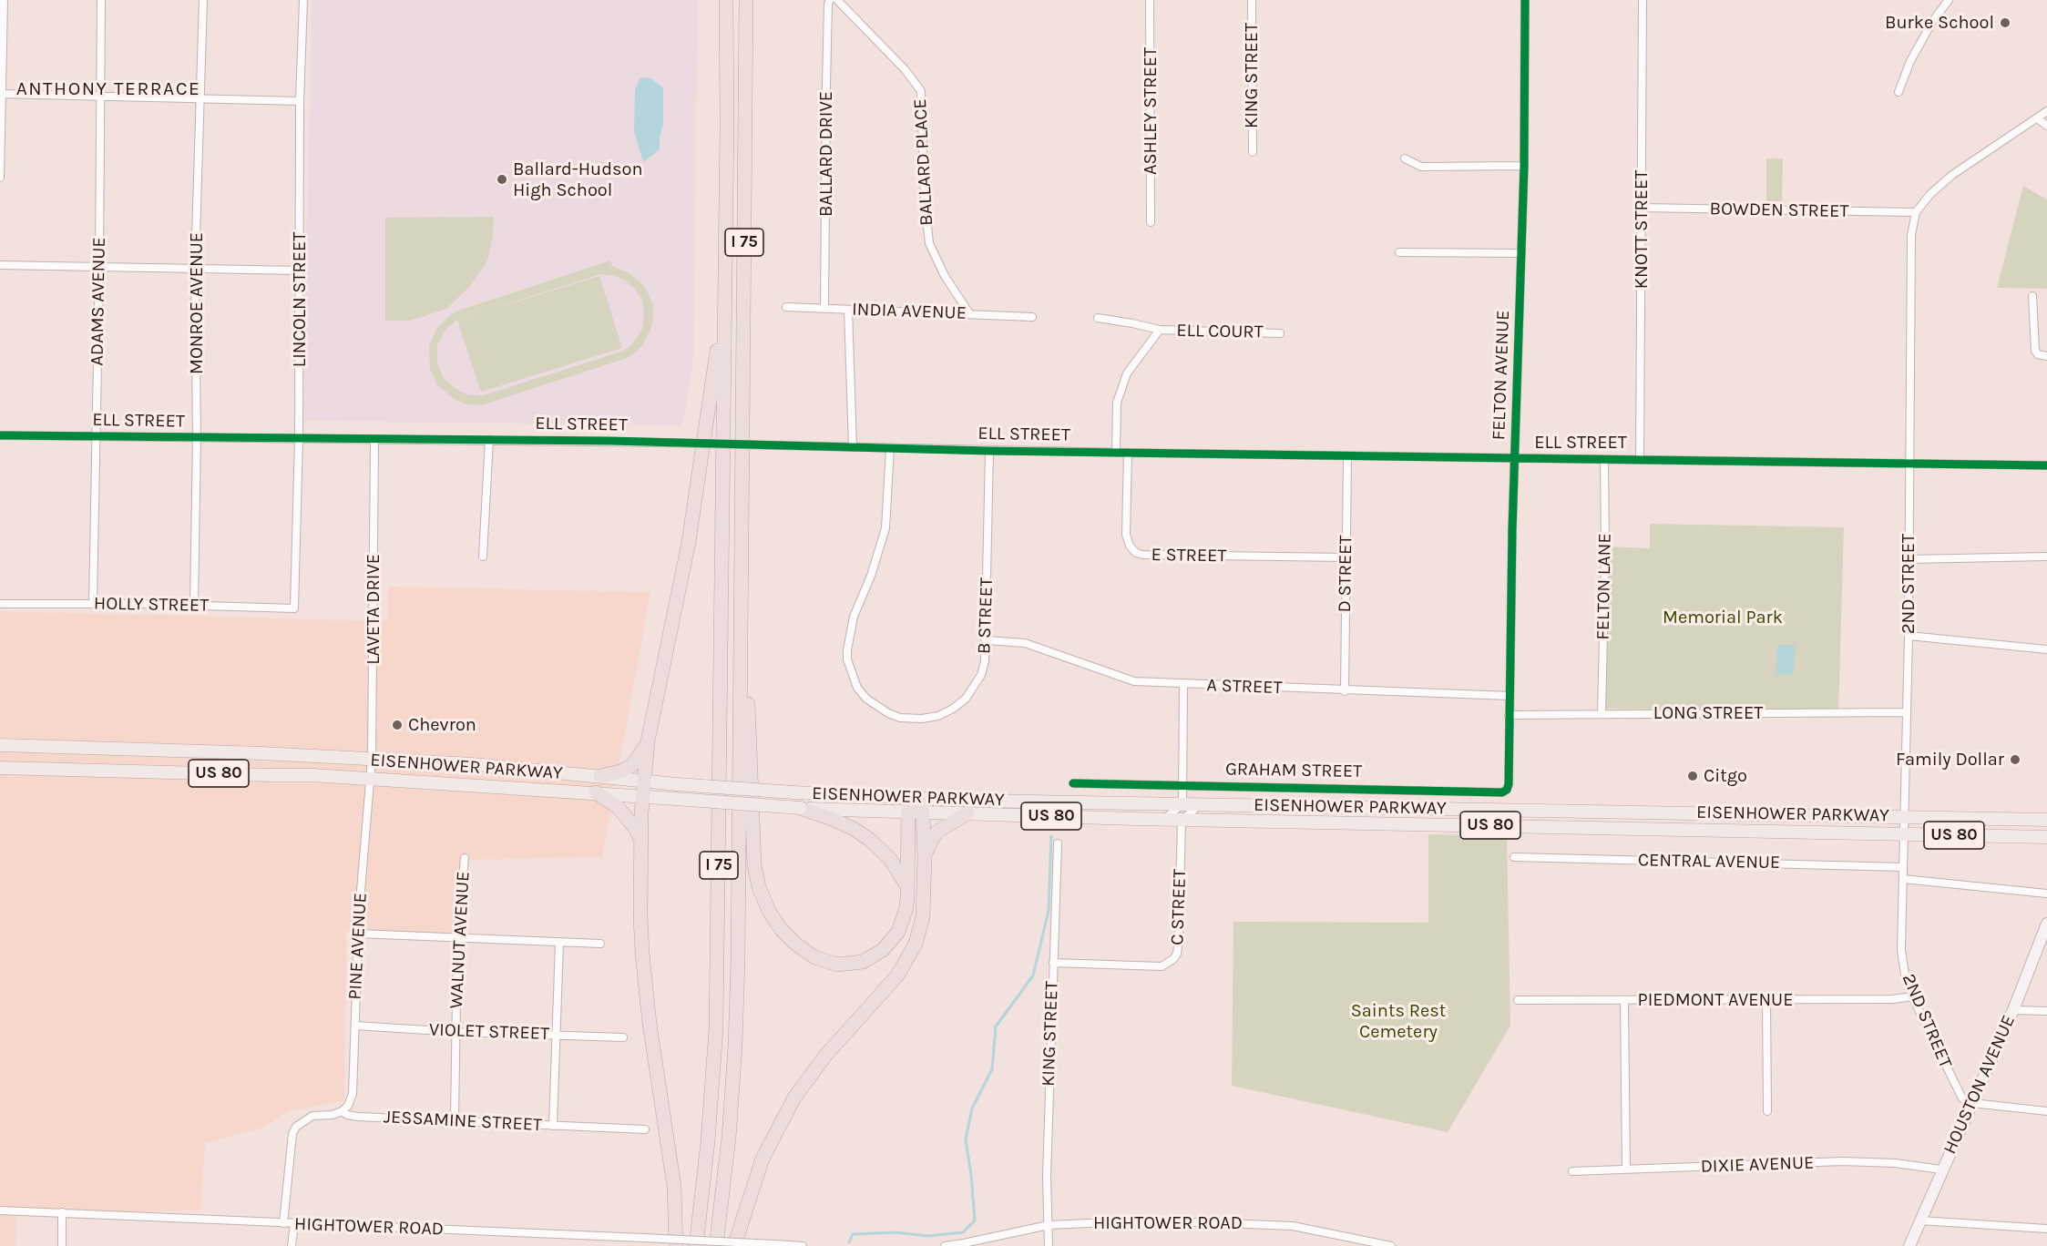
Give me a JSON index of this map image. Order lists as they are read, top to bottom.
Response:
{
  "streets": {
    "highway": ["I 75"],
    "main road": ["EISENHOWER PARKWAY", "US 80"],
    "street": [
      "KING STREET",
      "ASHLEY STREET",
      "BALLARD DRIVE",
      "BALLARD PLACE",
      "BOWDEN STREET",
      "KNOTT STREET",
      "LINCOLN STREET",
      "ADAMS AVENUE",
      "MONROE AVENUE",
      "INDIA AVENUE",
      "ELL COURT",
      "FELTON AVENUE",
      "ELL STREET",
      "E STREET",
      "D STREET",
      "2ND STREET",
      "FELTON LANE",
      "HOLLY STREET",
      "LAVETA DRIVE",
      "B STREET",
      "A STREET",
      "LONG STREET",
      "GRAHAM STREET",
      "CENTRAL AVENUE",
      "C STREET",
      "WALNUT AVENUE",
      "PINE AVENUE",
      "PIEDMONT AVENUE",
      "VIOLET STREET",
      "HOUSTON AVENUE",
      "JESSAMINE STREET",
      "DIXIE AVENUE",
      "HIGHTOWER ROAD"
    ]
  },
  "crossings": [
    ["KING STREET", "C STREET"],
    ["KING STREET", "HIGHTOWER ROAD"],
    ["BALLARD DRIVE", "INDIA AVENUE"],
    ["BALLARD PLACE", "INDIA AVENUE"],
    ["BOWDEN STREET", "KNOTT STREET"],
    ["BOWDEN STREET", "2ND STREET"],
    ["KNOTT STREET", "ELL STREET"],
    ["LINCOLN STREET", "ELL STREET"],
    ["LINCOLN STREET", "HOLLY STREET"],
    ["ADAMS AVENUE", "ELL STREET"],
    ["ADAMS AVENUE", "HOLLY STREET"],
    ["MONROE AVENUE", "ELL STREET"],
    ["MONROE AVENUE", "HOLLY STREET"],
    ["ELL COURT", "ELL STREET"],
    ["FELTON AVENUE", "ELL STREET"],
    ["FELTON AVENUE", "A STREET"],
    ["FELTON AVENUE", "LONG STREET"],
    ["FELTON AVENUE", "GRAHAM STREET"],
    ["ELL STREET", "E STREET"],
    ["ELL STREET", "D STREET"],
    ["ELL STREET", "2ND STREET"],
    ["ELL STREET", "FELTON LANE"],
    ["ELL STREET", "LAVETA DRIVE"],
    ["ELL STREET", "B STREET"],
    ["E STREET", "D STREET"],
    ["D STREET", "A STREET"],
    ["2ND STREET", "LONG STREET"],
    ["2ND STREET", "EISENHOWER PARKWAY"],
    ["2ND STREET", "CENTRAL AVENUE"],
    ["2ND STREET", "PIEDMONT AVENUE"],
    ["2ND STREET", "HOUSTON AVENUE"],
    ["FELTON LANE", "LONG STREET"],
    ["LAVETA DRIVE", "EISENHOWER PARKWAY"],
    ["LAVETA DRIVE", "PINE AVENUE"],
    ["B STREET", "A STREET"],
    ["EISENHOWER PARKWAY", "C STREET"],
    ["EISENHOWER PARKWAY", "PINE AVENUE"],
    ["WALNUT AVENUE", "VIOLET STREET"],
    ["WALNUT AVENUE", "JESSAMINE STREET"],
    ["PINE AVENUE", "VIOLET STREET"],
    ["PINE AVENUE", "JESSAMINE STREET"],
    ["HOUSTON AVENUE", "DIXIE AVENUE"],
    ["JESSAMINE STREET", "HIGHTOWER ROAD"]
  ],
  "districts": ["ANTHONY TERRACE"],
  "parks": ["Memorial Park", "Saints Rest Cemetery"],
  "places": [
    "Burke School",
    "Ballard-Hudson High School",
    "Chevron",
    "Family Dollar",
    "Citgo"
  ]
}
